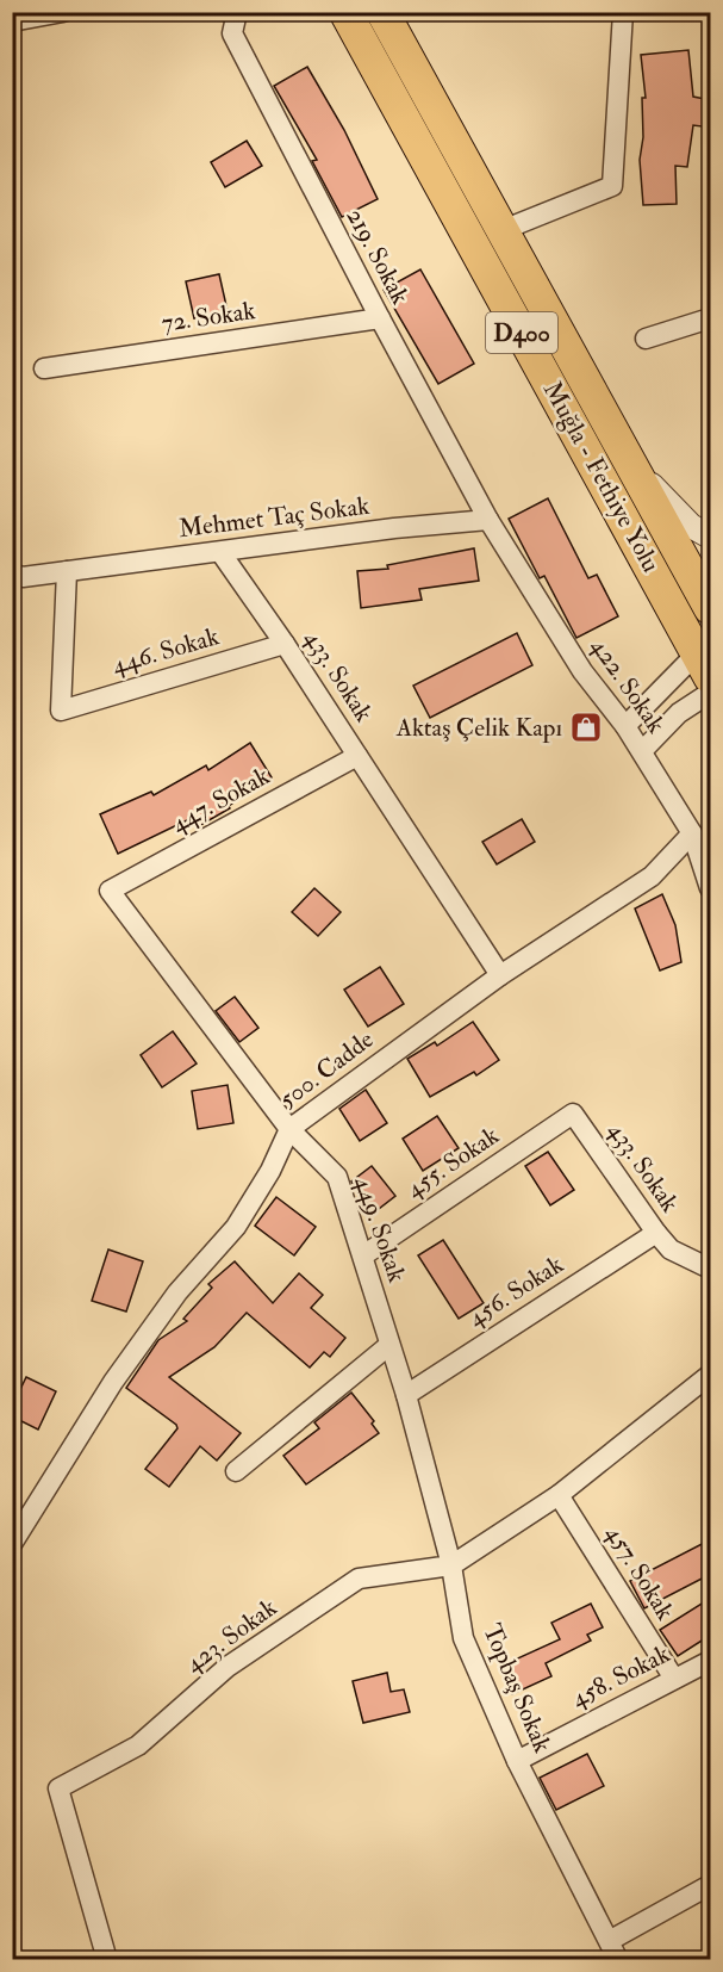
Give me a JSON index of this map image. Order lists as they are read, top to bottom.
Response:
{
  "streets": {
    "highway": ["D400", "Muğla - Fethiye Yolu"],
    "street": [
      "219. Sokak",
      "72. Sokak",
      "Mehmet Taç Sokak",
      "446. Sokak",
      "433. Sokak",
      "422. Sokak",
      "447. Sokak",
      "500. Cadde",
      "455. Sokak",
      "449. Sokak",
      "456. Sokak",
      "457. Sokak",
      "423. Sokak",
      "458. Sokak",
      "Topbaş Sokak"
    ]
  },
  "crossings": [
    ["219. Sokak", "72. Sokak"],
    ["219. Sokak", "Mehmet Taç Sokak"],
    ["219. Sokak", "422. Sokak"],
    ["Mehmet Taç Sokak", "446. Sokak"],
    ["Mehmet Taç Sokak", "433. Sokak"],
    ["Mehmet Taç Sokak", "422. Sokak"],
    ["446. Sokak", "433. Sokak"],
    ["433. Sokak", "447. Sokak"],
    ["433. Sokak", "500. Cadde"],
    ["433. Sokak", "455. Sokak"],
    ["433. Sokak", "456. Sokak"],
    ["422. Sokak", "500. Cadde"],
    ["447. Sokak", "449. Sokak"],
    ["500. Cadde", "449. Sokak"],
    ["455. Sokak", "449. Sokak"],
    ["449. Sokak", "456. Sokak"],
    ["449. Sokak", "423. Sokak"],
    ["449. Sokak", "Topbaş Sokak"],
    ["457. Sokak", "458. Sokak"],
    ["423. Sokak", "Topbaş Sokak"],
    ["458. Sokak", "Topbaş Sokak"]
  ],
  "places": {
    "shop": ["Aktaş Çelik Kapı"]
  }
}
